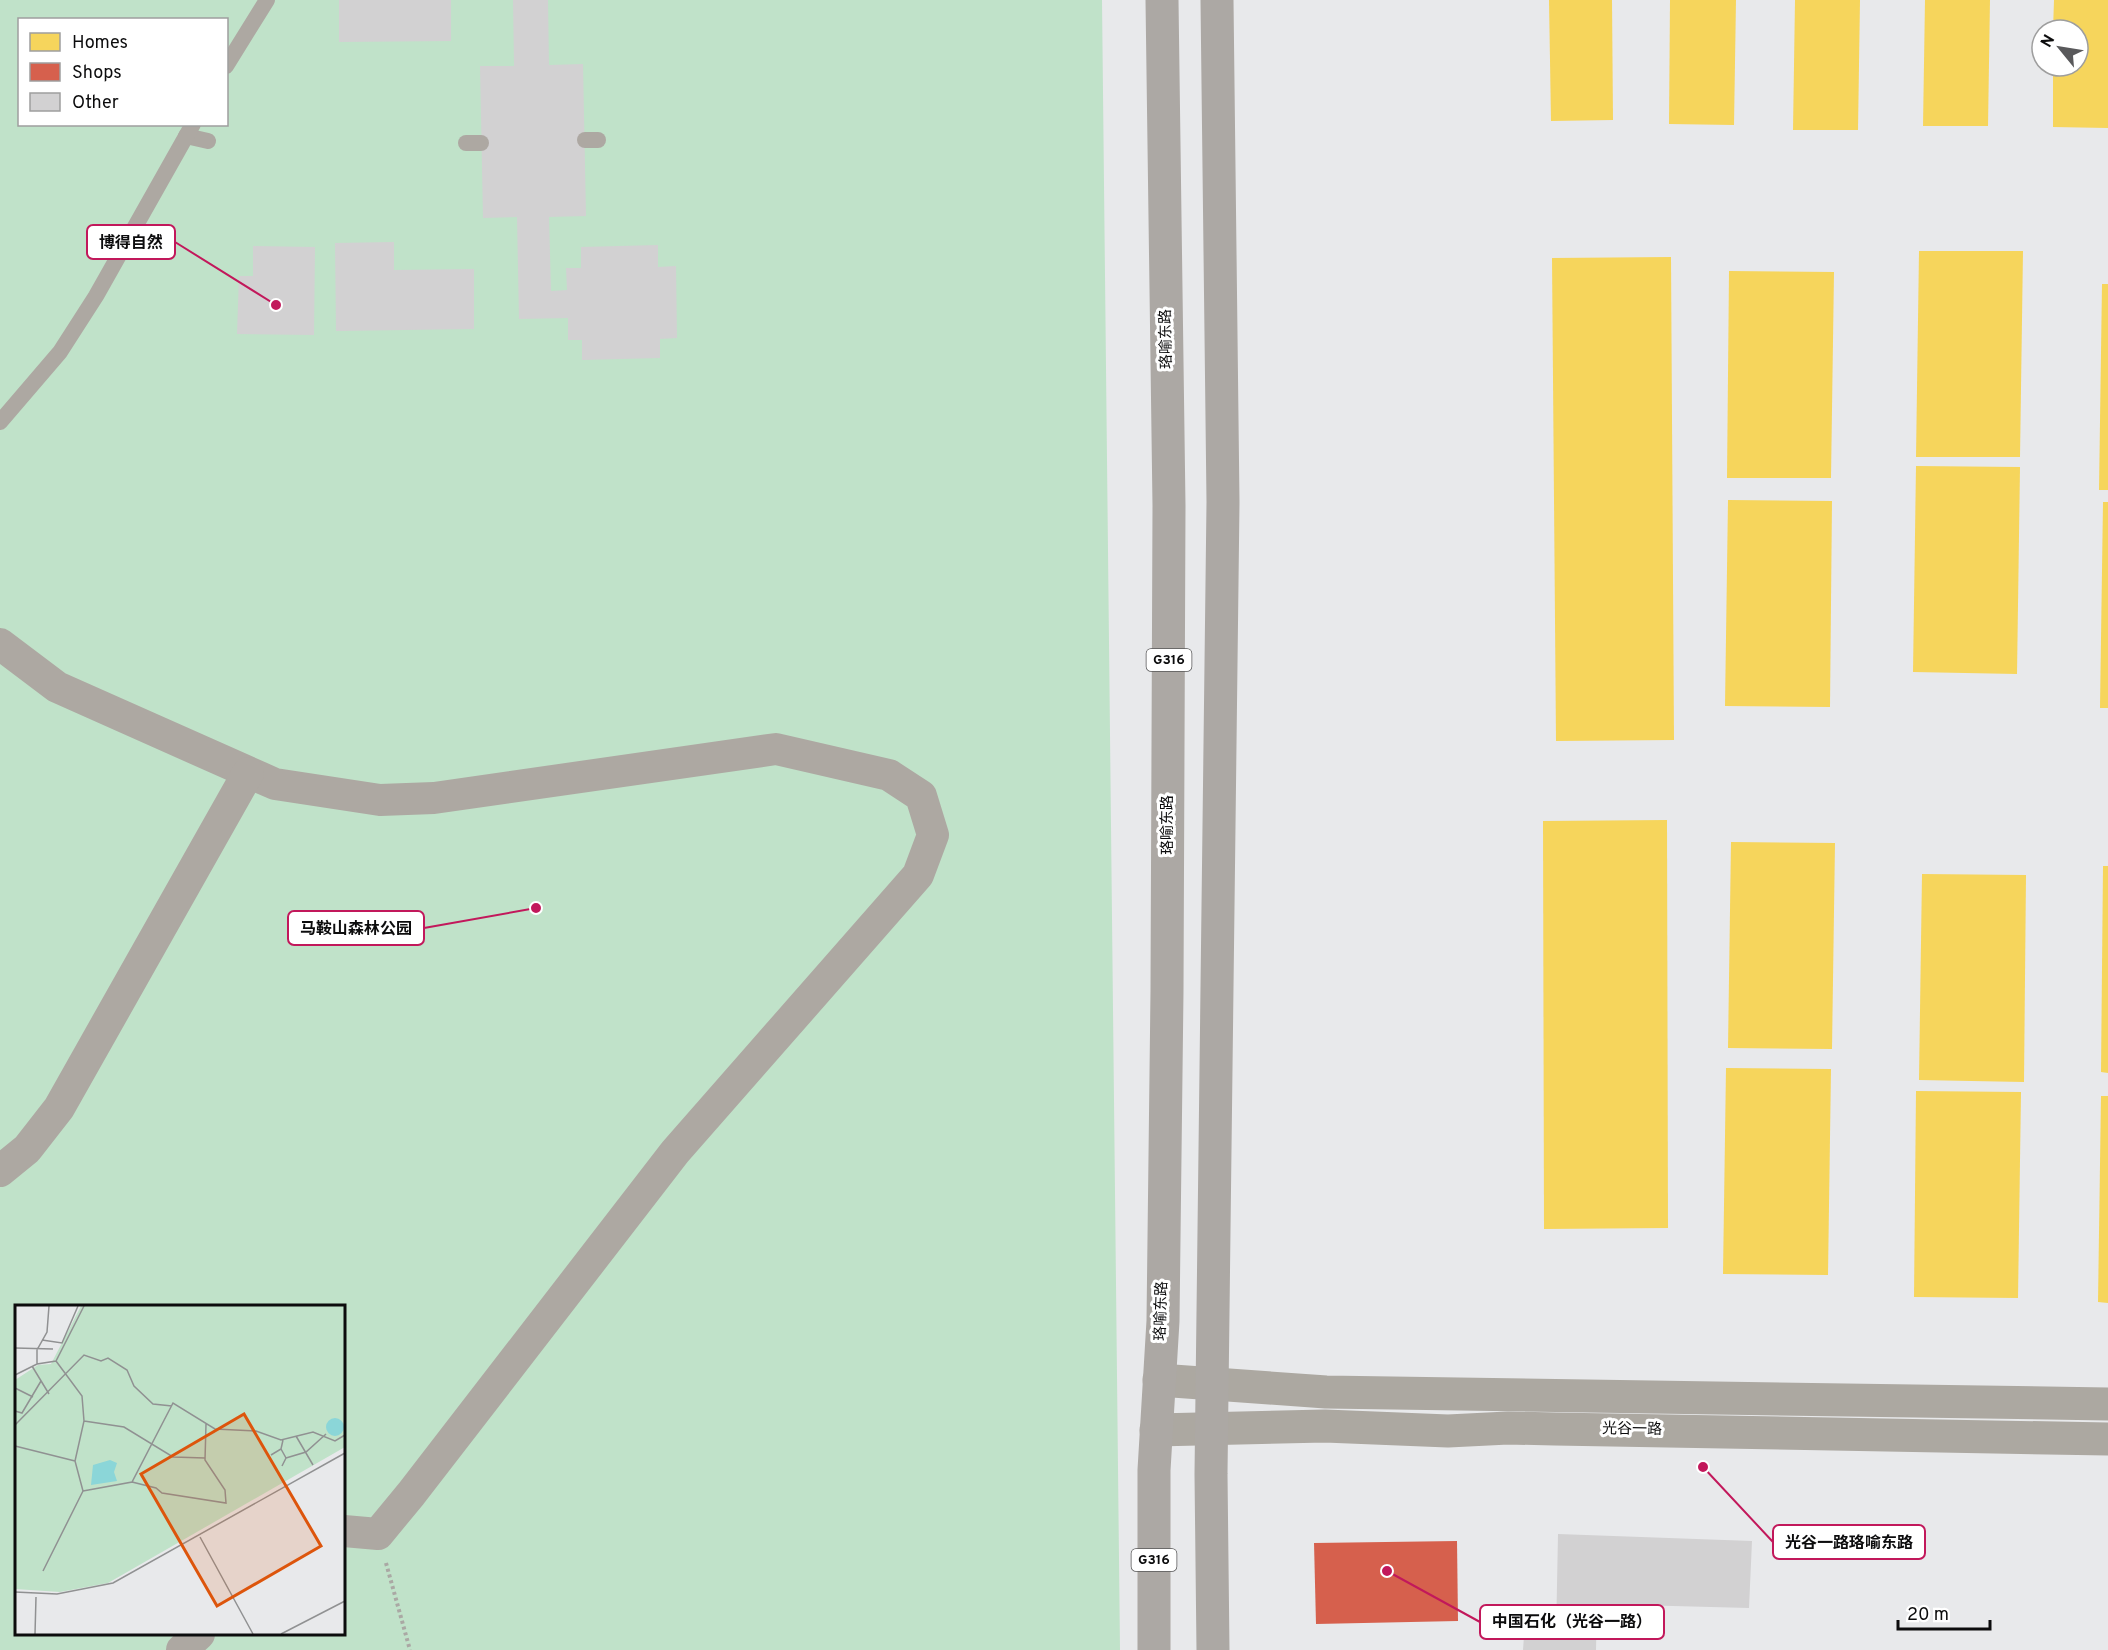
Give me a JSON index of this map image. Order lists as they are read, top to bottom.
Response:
{
  "streets": {
    "highway": ["珞喻东路", "G316"],
    "main road": ["光谷一路"]
  },
  "crossings": [
    ["珞喻东路", "光谷一路"]
  ],
  "places": [
    "博得自然",
    "马鞍山森林公园",
    "光谷一路珞喻东路",
    "中国石化（光谷一路）"
  ],
  "legend": ["Homes", "Shops", "Other"],
  "scale_bar": "20 m",
  "north": "top left"
}
